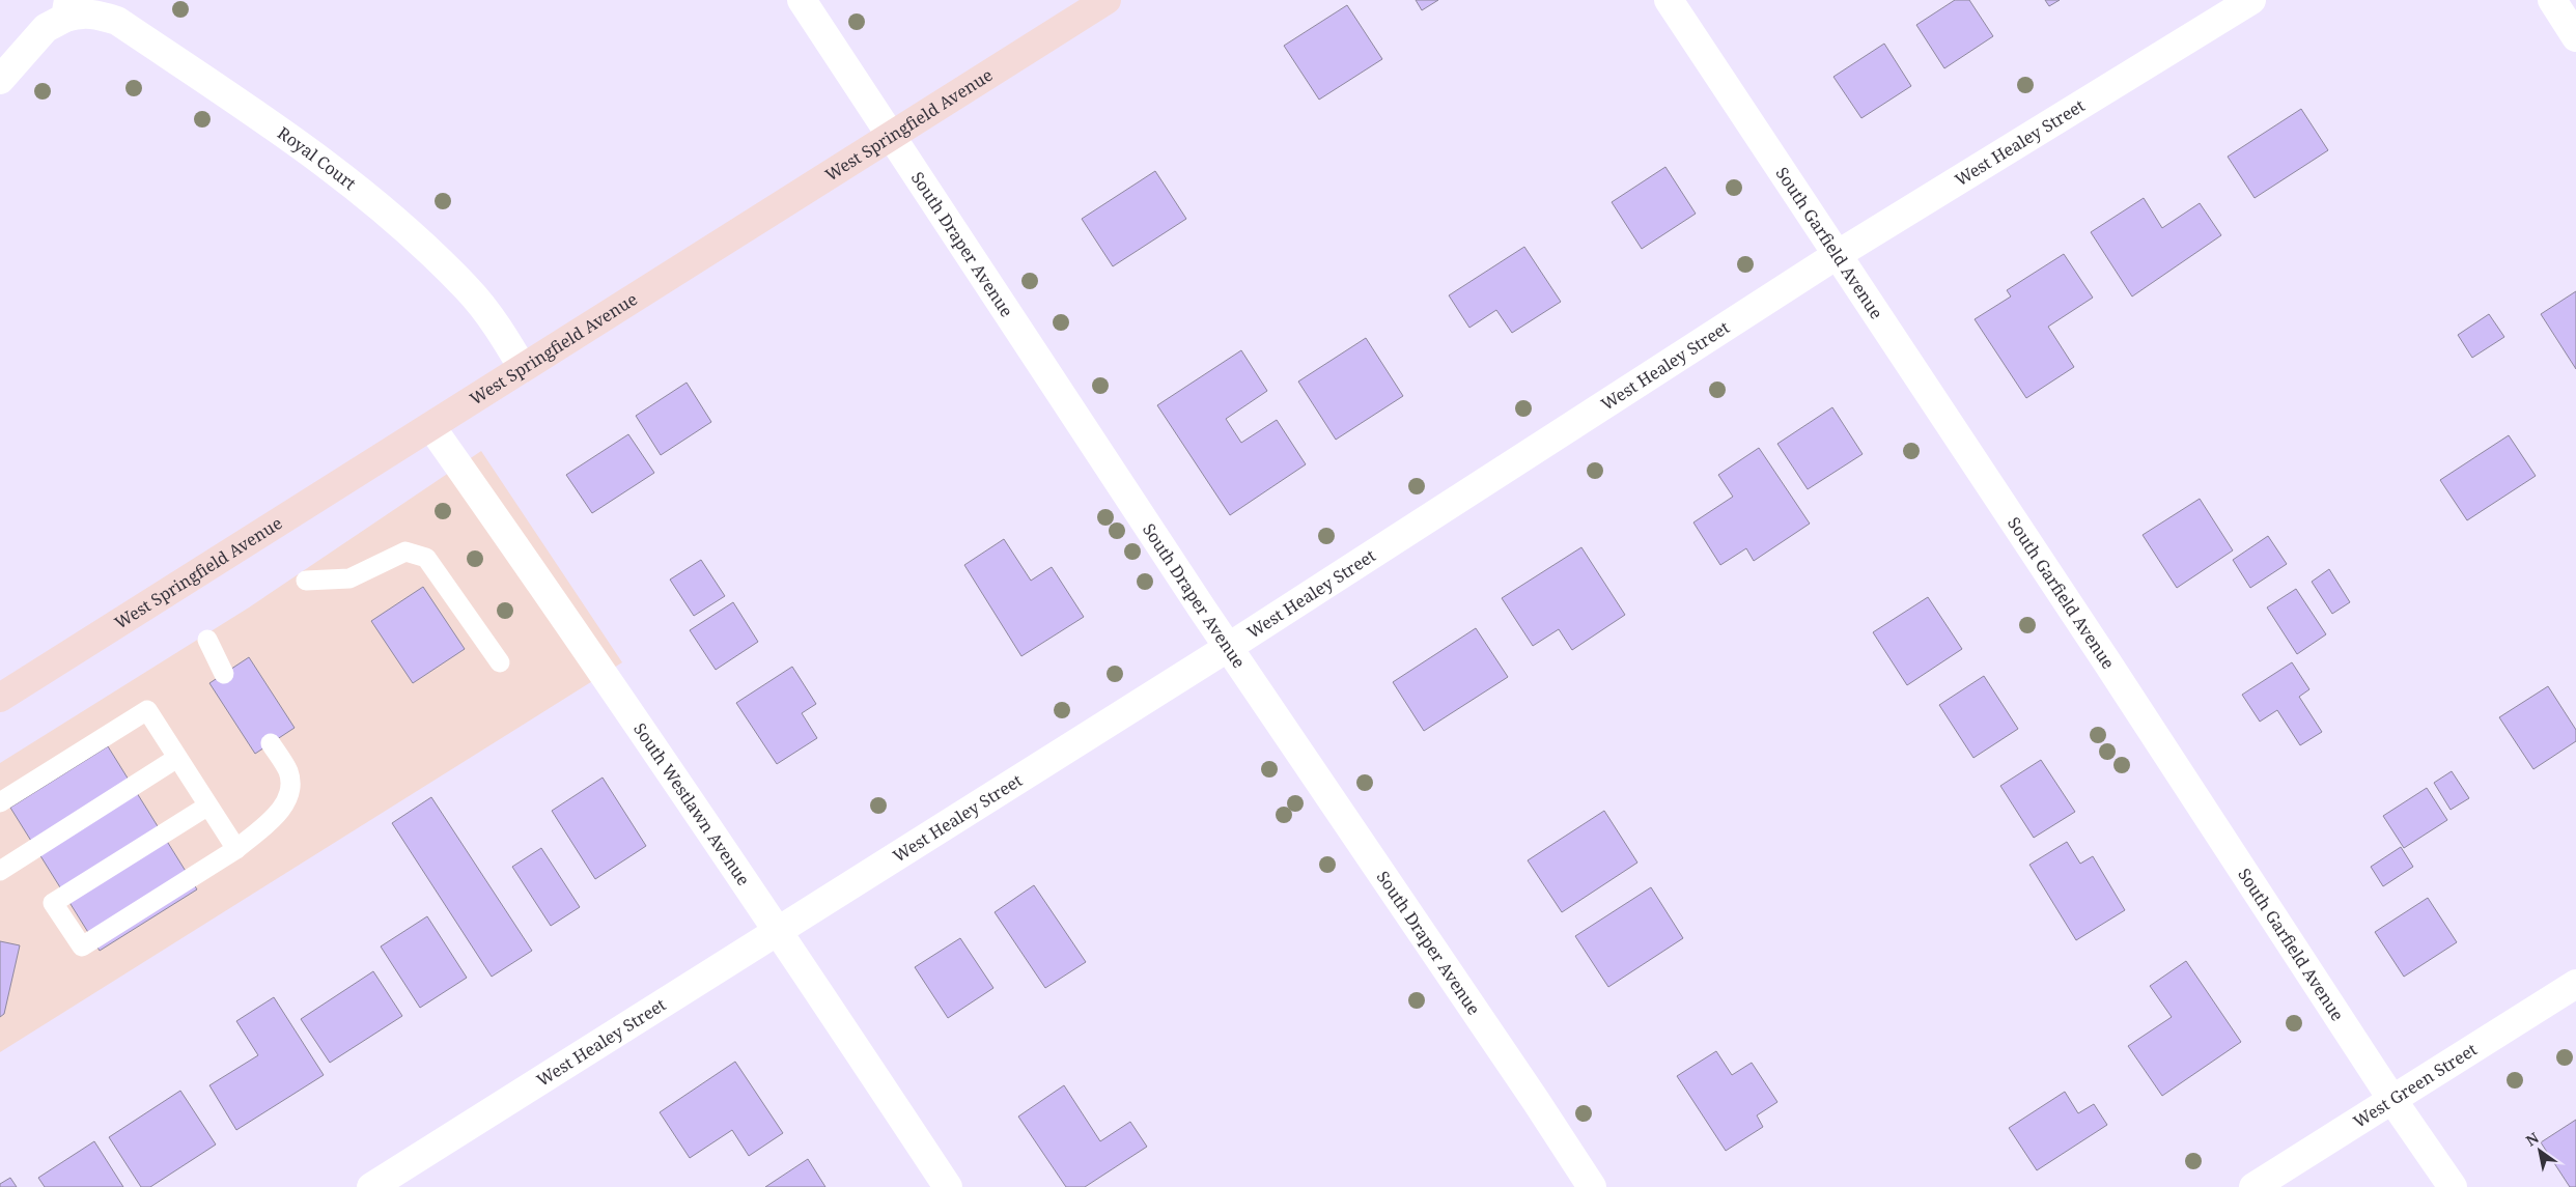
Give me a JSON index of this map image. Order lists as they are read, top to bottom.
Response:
{
  "streets": {
    "main road": ["West Springfield Avenue"],
    "street": [
      "West Healey Street",
      "Royal Court",
      "South Garfield Avenue",
      "South Draper Avenue",
      "South Westlawn Avenue",
      "West Green Street"
    ]
  },
  "crossings": [
    ["West Springfield Avenue", "Royal Court"],
    ["West Springfield Avenue", "South Draper Avenue"],
    ["West Springfield Avenue", "South Westlawn Avenue"],
    ["West Healey Street", "South Garfield Avenue"],
    ["West Healey Street", "South Draper Avenue"],
    ["West Healey Street", "South Westlawn Avenue"],
    ["South Garfield Avenue", "West Green Street"]
  ],
  "north": "top left"
}
